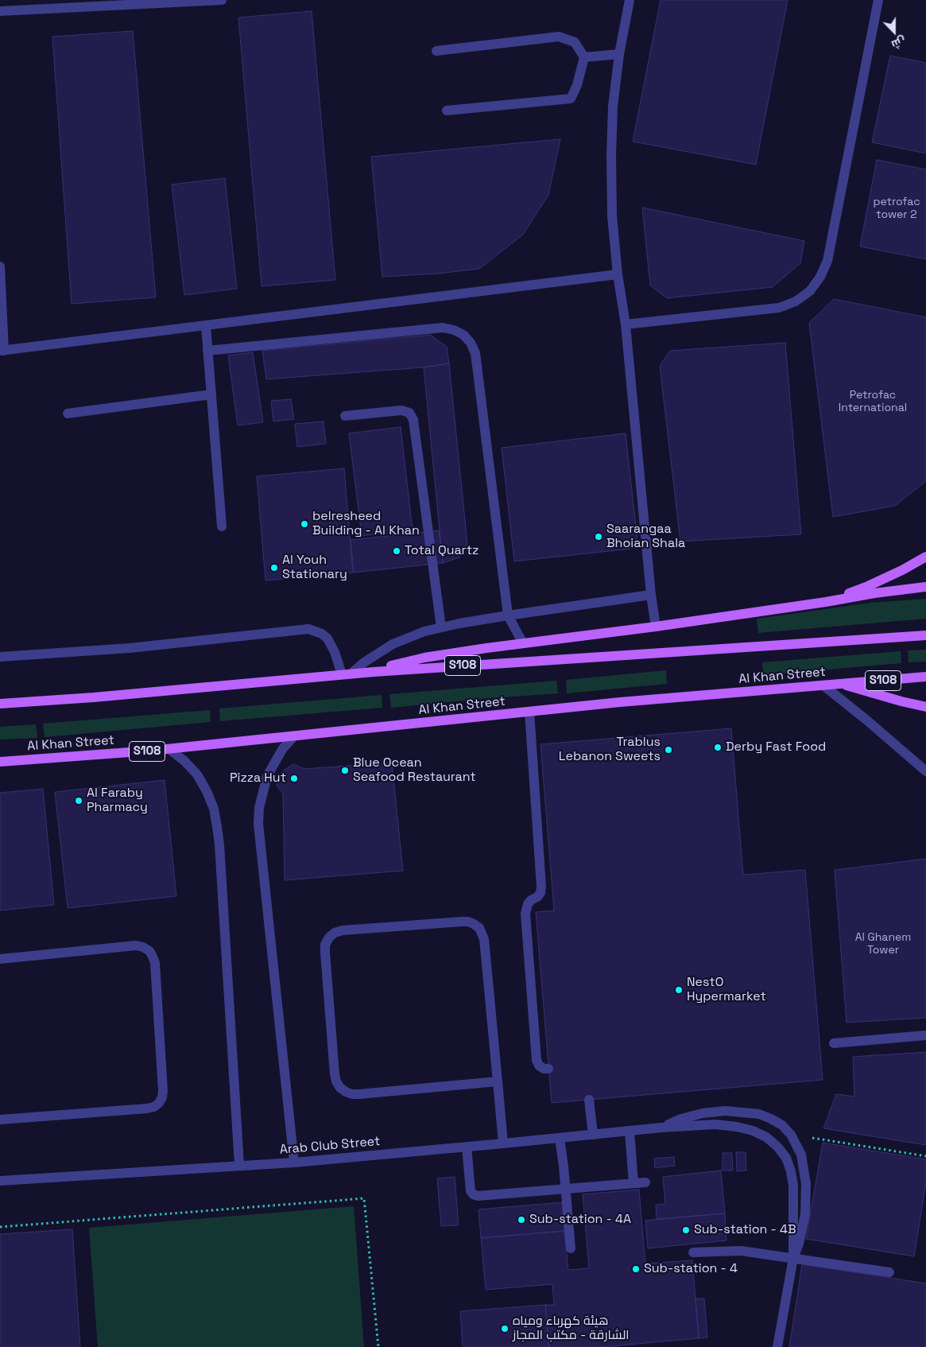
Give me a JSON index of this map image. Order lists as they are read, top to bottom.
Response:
{
  "streets": {
    "main road": ["S108", "Al Khan Street"],
    "street": ["Arab Club Street"]
  },
  "places": [
    "belresheed Building - Al Khan",
    "Saarangaa Bhoian Shala",
    "Total Quartz",
    "Al Youh Stationary",
    "Derby Fast Food",
    "Trablus Lebanon Sweets",
    "Blue Ocean Seafood Restaurant",
    "Pizza Hut",
    "Al Faraby Pharmacy",
    "NestO Hypermarket",
    "Sub-station - 4A",
    "Sub-station - 4B",
    "Sub-station - 4",
    "هيئة كهرباء ومياه الشارقة - مكتب المجاز"
  ],
  "house_numbers": ["petrofac tower 2", "Petrofac International", "Al Ghanem Tower"],
  "north": "bottom"
}
